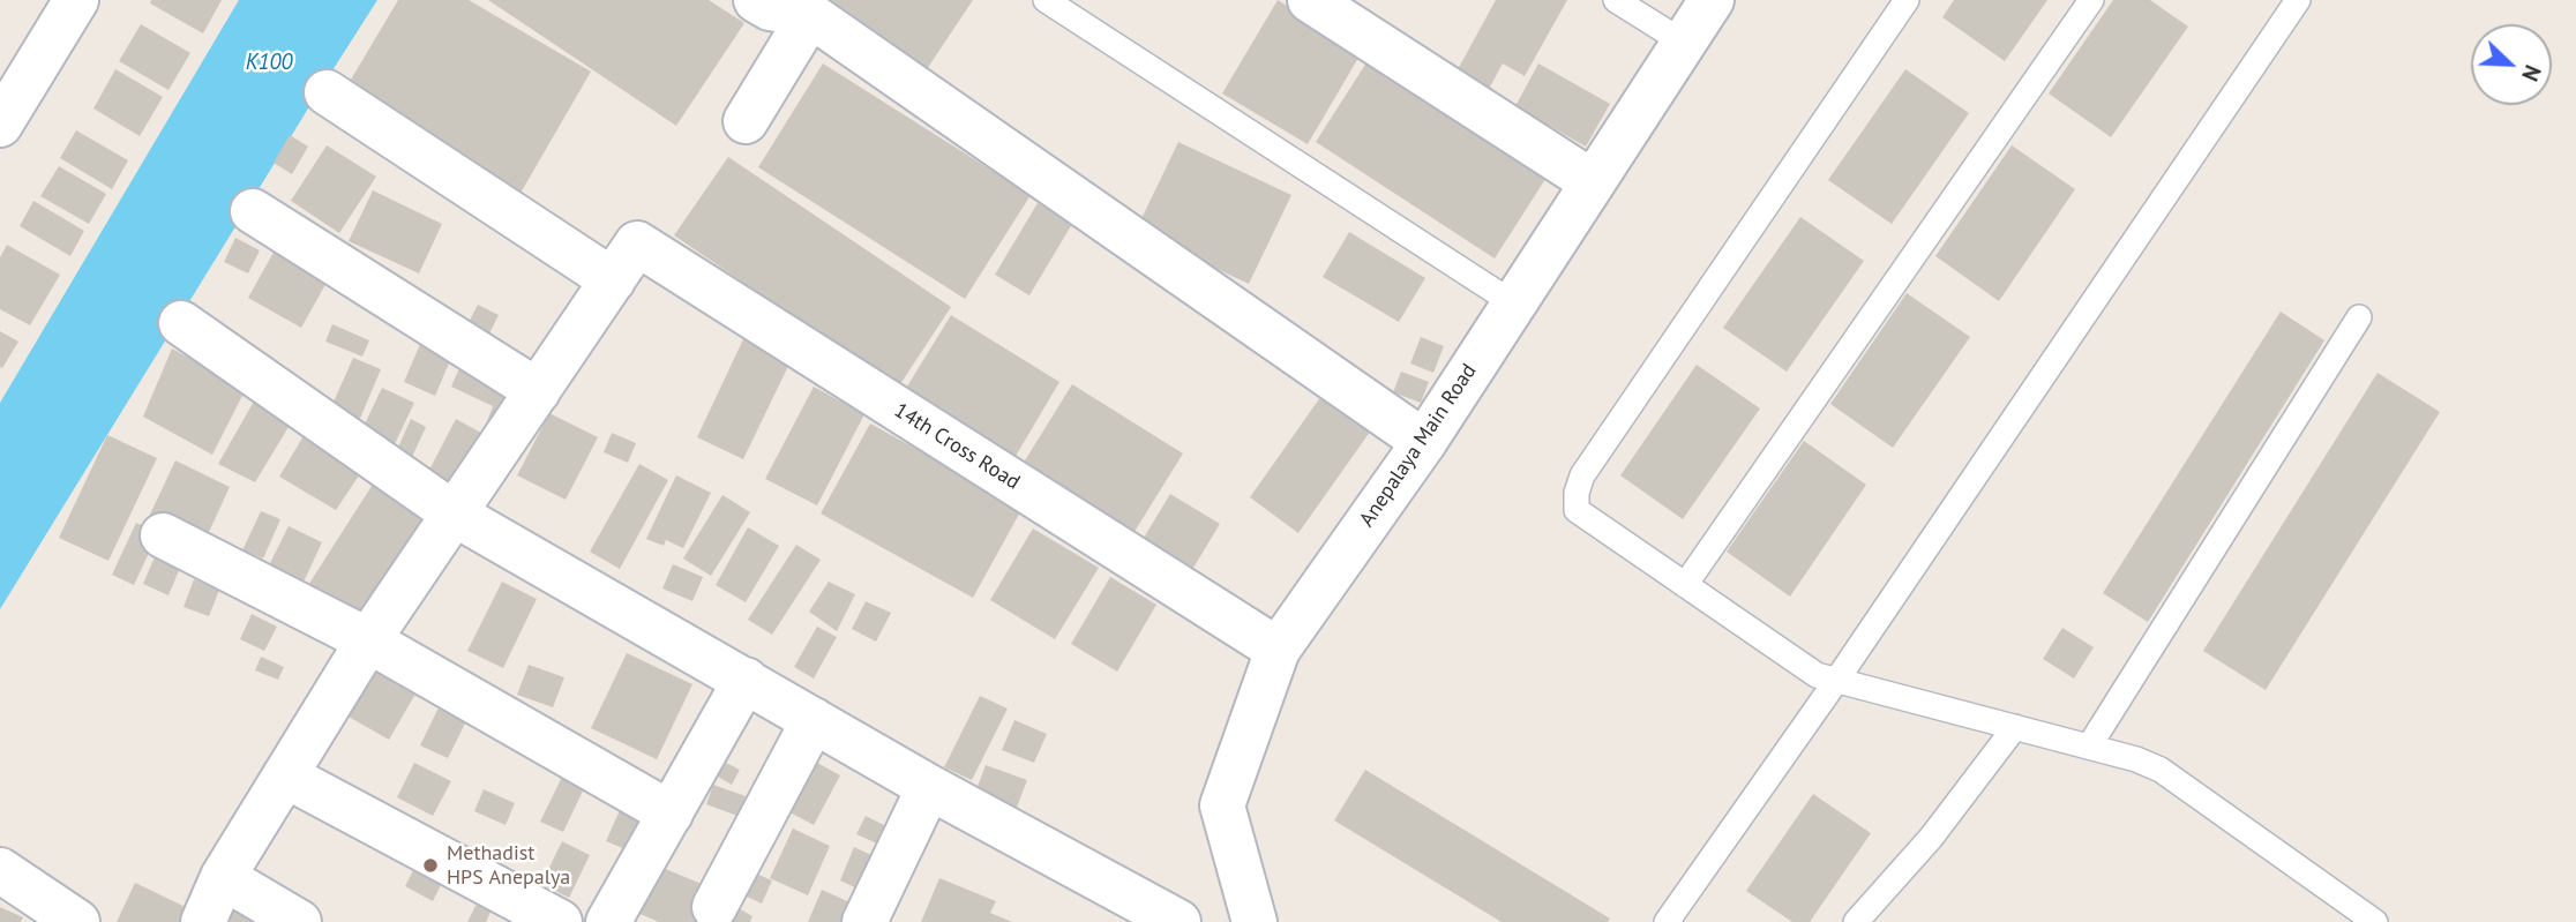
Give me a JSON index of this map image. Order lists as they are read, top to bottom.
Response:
{
  "streets": {
    "street": ["Anepalaya Main Road", "14th Cross Road"]
  },
  "crossings": [
    ["Anepalaya Main Road", "14th Cross Road"]
  ],
  "water": ["K100"],
  "places": ["Methadist HPS Anepalya"],
  "north": "bottom right"
}
